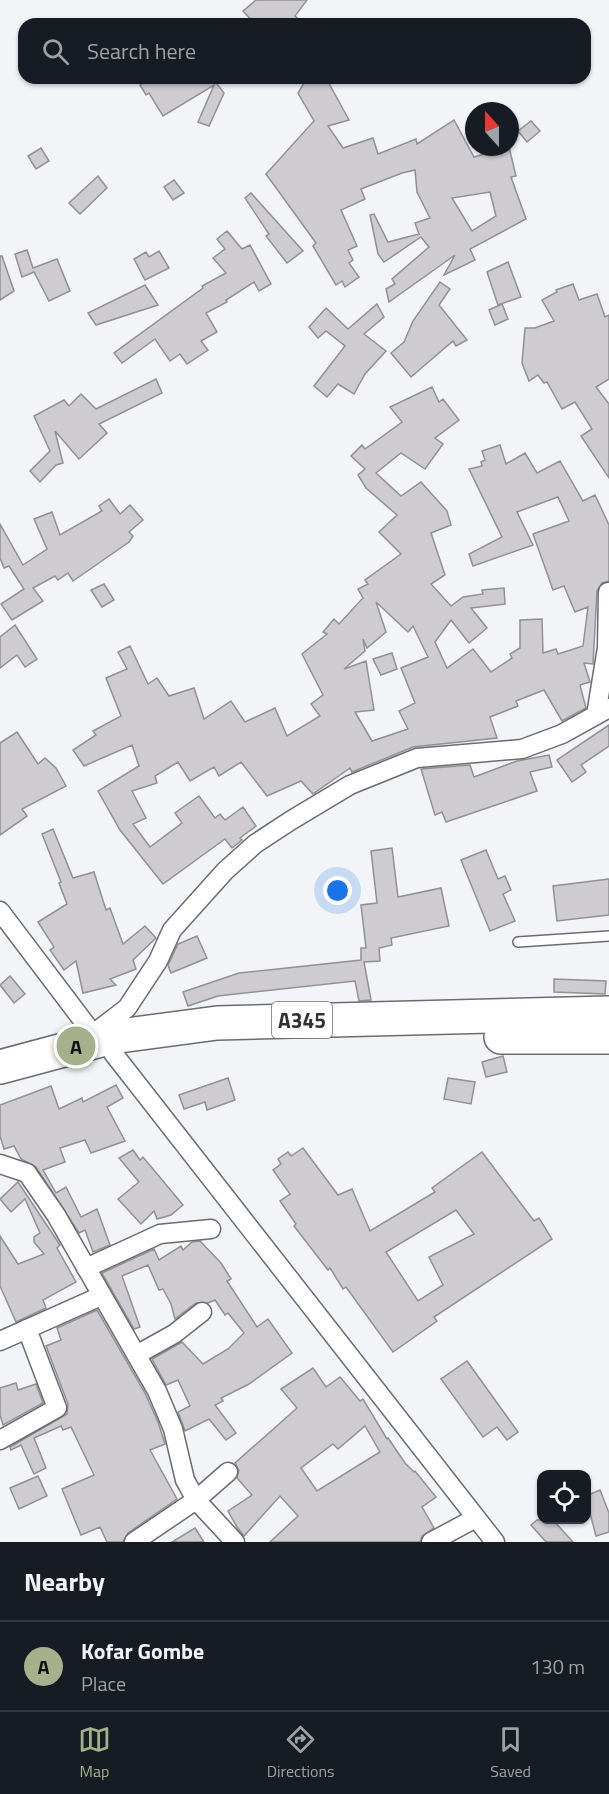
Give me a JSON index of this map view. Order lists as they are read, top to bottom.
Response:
{
  "streets": {
    "highway": ["A345"]
  },
  "north": "top",
  "page": {
    "search": "Search here",
    "pins": "A",
    "heading": "Nearby",
    "list": [
      {
        "mark": "A",
        "name": "Kofar Gombe",
        "note": "Place",
        "value": "130 m"
      }
    ],
    "nav": ["Map", "Directions", "Saved"]
  }
}
